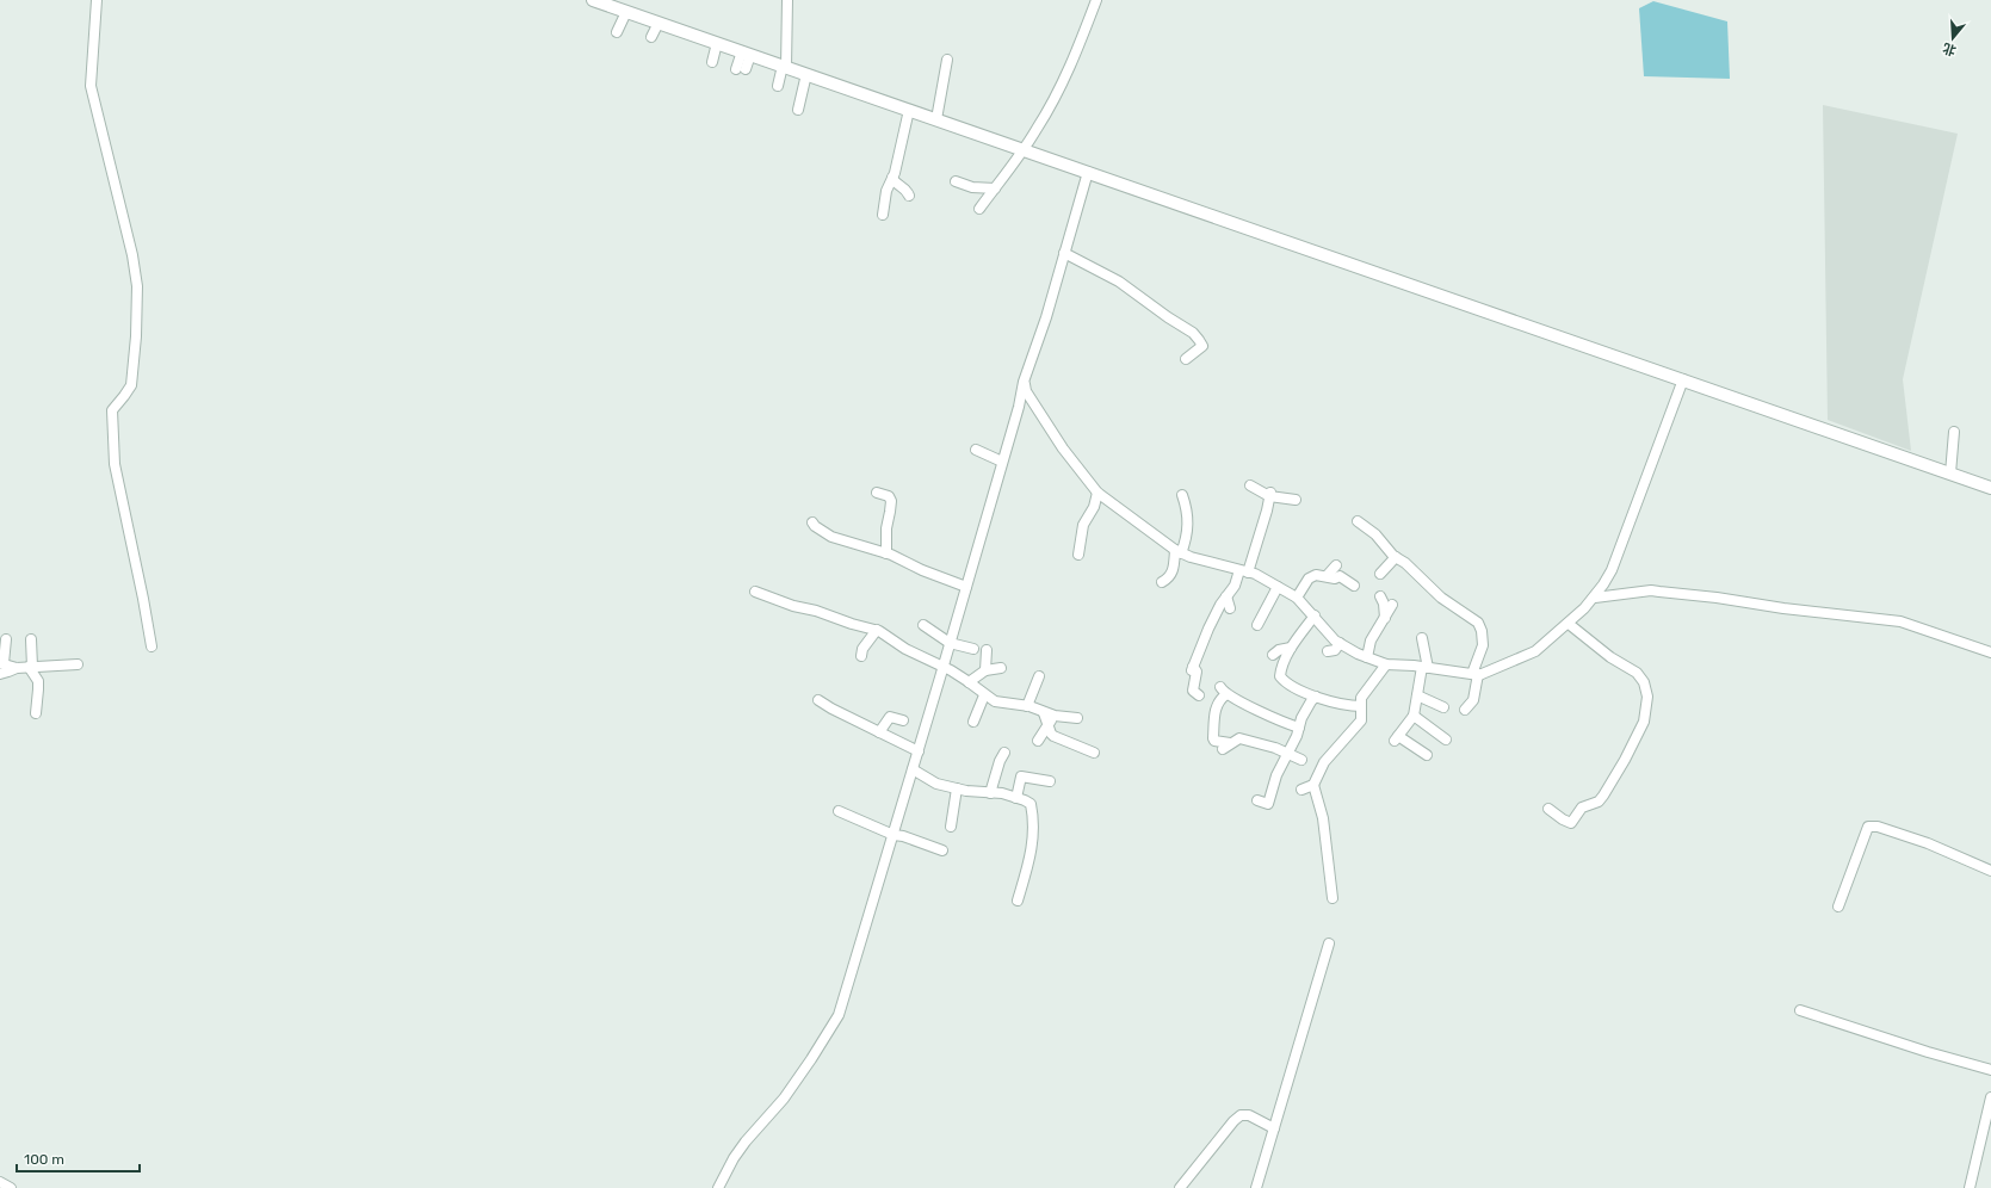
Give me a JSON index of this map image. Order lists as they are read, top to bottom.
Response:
{
  "scale_bar": "100 m",
  "north": "bottom"
}
